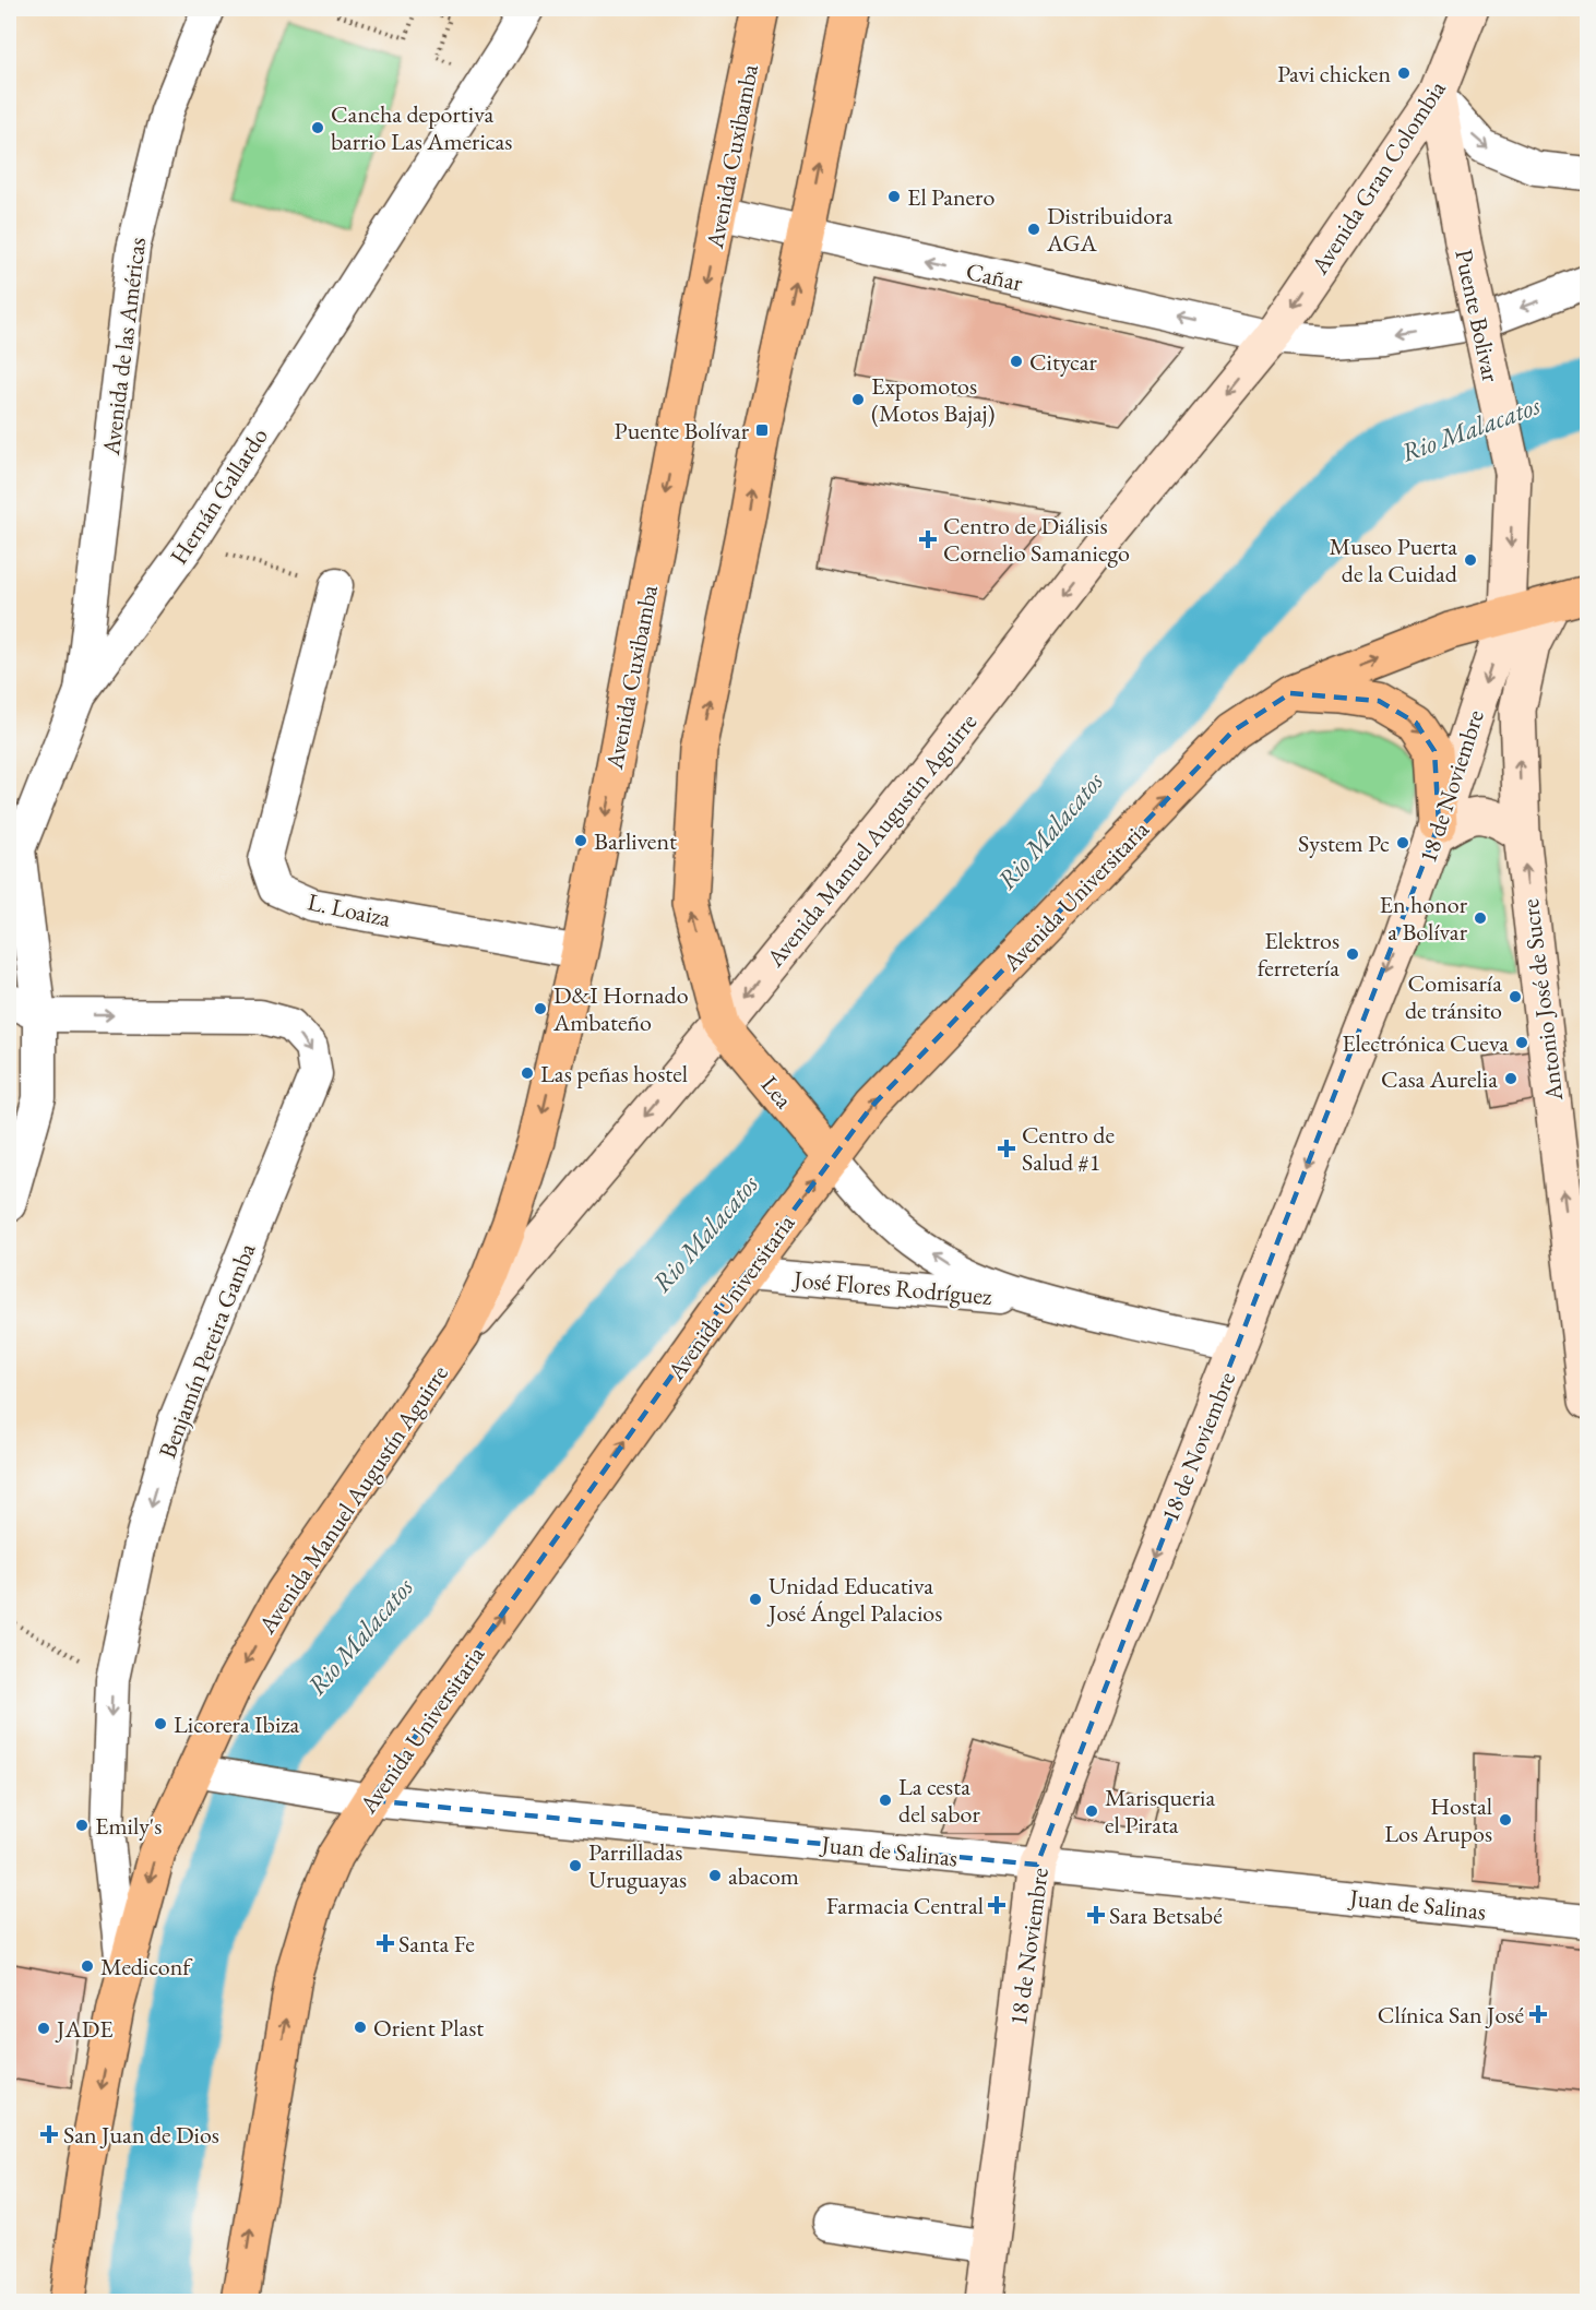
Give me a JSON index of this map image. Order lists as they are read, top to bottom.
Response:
{
  "streets": {
    "main road": [
      "Avenida Cuxibamba",
      "Avenida Universitaria",
      "Lea",
      "Avenida Manuel Augustín Aguirre"
    ],
    "street": [
      "Avenida Gran Colombia",
      "Cañar",
      "Puente Bolivar",
      "Avenida de las Américas",
      "Hernán Gallardo",
      "18 de Noviembre",
      "Avenida Manuel Augustin Aguirre",
      "L. Loaiza",
      "Antonio José de Sucre",
      "José Flores Rodríguez",
      "Benjamín Pereira Gamba",
      "Juan de Salinas"
    ]
  },
  "crossings": [
    ["Avenida Cuxibamba", "Cañar"],
    ["Avenida Cuxibamba", "Avenida Manuel Augustin Aguirre"],
    ["Avenida Cuxibamba", "L. Loaiza"],
    ["Avenida Cuxibamba", "Avenida Manuel Augustín Aguirre"],
    ["Avenida Gran Colombia", "Cañar"],
    ["Avenida Gran Colombia", "Puente Bolivar"],
    ["Avenida Gran Colombia", "Avenida Manuel Augustin Aguirre"],
    ["Cañar", "Avenida Manuel Augustin Aguirre"],
    ["Puente Bolivar", "18 de Noviembre"],
    ["Puente Bolivar", "Avenida Universitaria"],
    ["Avenida de las Américas", "Hernán Gallardo"],
    ["Hernán Gallardo", "Benjamín Pereira Gamba"],
    ["18 de Noviembre", "Avenida Universitaria"],
    ["18 de Noviembre", "José Flores Rodríguez"],
    ["18 de Noviembre", "Juan de Salinas"],
    ["Avenida Manuel Augustin Aguirre", "Lea"],
    ["Avenida Manuel Augustin Aguirre", "Avenida Manuel Augustín Aguirre"],
    ["Avenida Universitaria", "Antonio José de Sucre"],
    ["Avenida Universitaria", "Lea"],
    ["Avenida Universitaria", "José Flores Rodríguez"],
    ["Avenida Universitaria", "Juan de Salinas"],
    ["Lea", "José Flores Rodríguez"],
    ["Benjamín Pereira Gamba", "Avenida Manuel Augustín Aguirre"],
    ["Avenida Manuel Augustín Aguirre", "Juan de Salinas"]
  ],
  "one_way": [
    "Avenida Gran Colombia",
    "Cañar",
    "Puente Bolivar",
    "18 de Noviembre",
    "Avenida Manuel Augustin Aguirre",
    "Avenida Universitaria",
    "Antonio José de Sucre",
    "Avenida Manuel Augustín Aguirre"
  ],
  "water": ["Rio Malacatos"],
  "places": {
    "other": [
      "Pavi chicken",
      "Cancha deportiva barrio Las Americas",
      "El Panero",
      "Distribuidora AGA",
      "Citycar",
      "Expomotos (Motos Bajaj)",
      "Museo Puerta de la Cuidad",
      "Barlivent",
      "System Pc",
      "En honor a Bolívar",
      "Elektros ferretería",
      "Comisaría de tránsito",
      "D&I Hornado Ambateño",
      "Electrónica Cueva",
      "Las peñas hostel",
      "Casa Aurelia",
      "Unidad Educativa José Ángel Palacios",
      "Licorera Ibiza",
      "La cesta del sabor",
      "Marisqueria el Pirata",
      "Hostal Los Arupos",
      "Emily's",
      "Parrilladas Uruguayas",
      "abacom",
      "Mediconf",
      "Orient Plast",
      "JADE"
    ],
    "transit": ["Puente Bolívar"],
    "health": [
      "Centro de Diálisis Cornelio Samaniego",
      "Centro de Salud #1",
      "Farmacia Central",
      "Sara Betsabé",
      "Santa Fe",
      "Clínica San José",
      "San Juan de Dios"
    ]
  }
}
